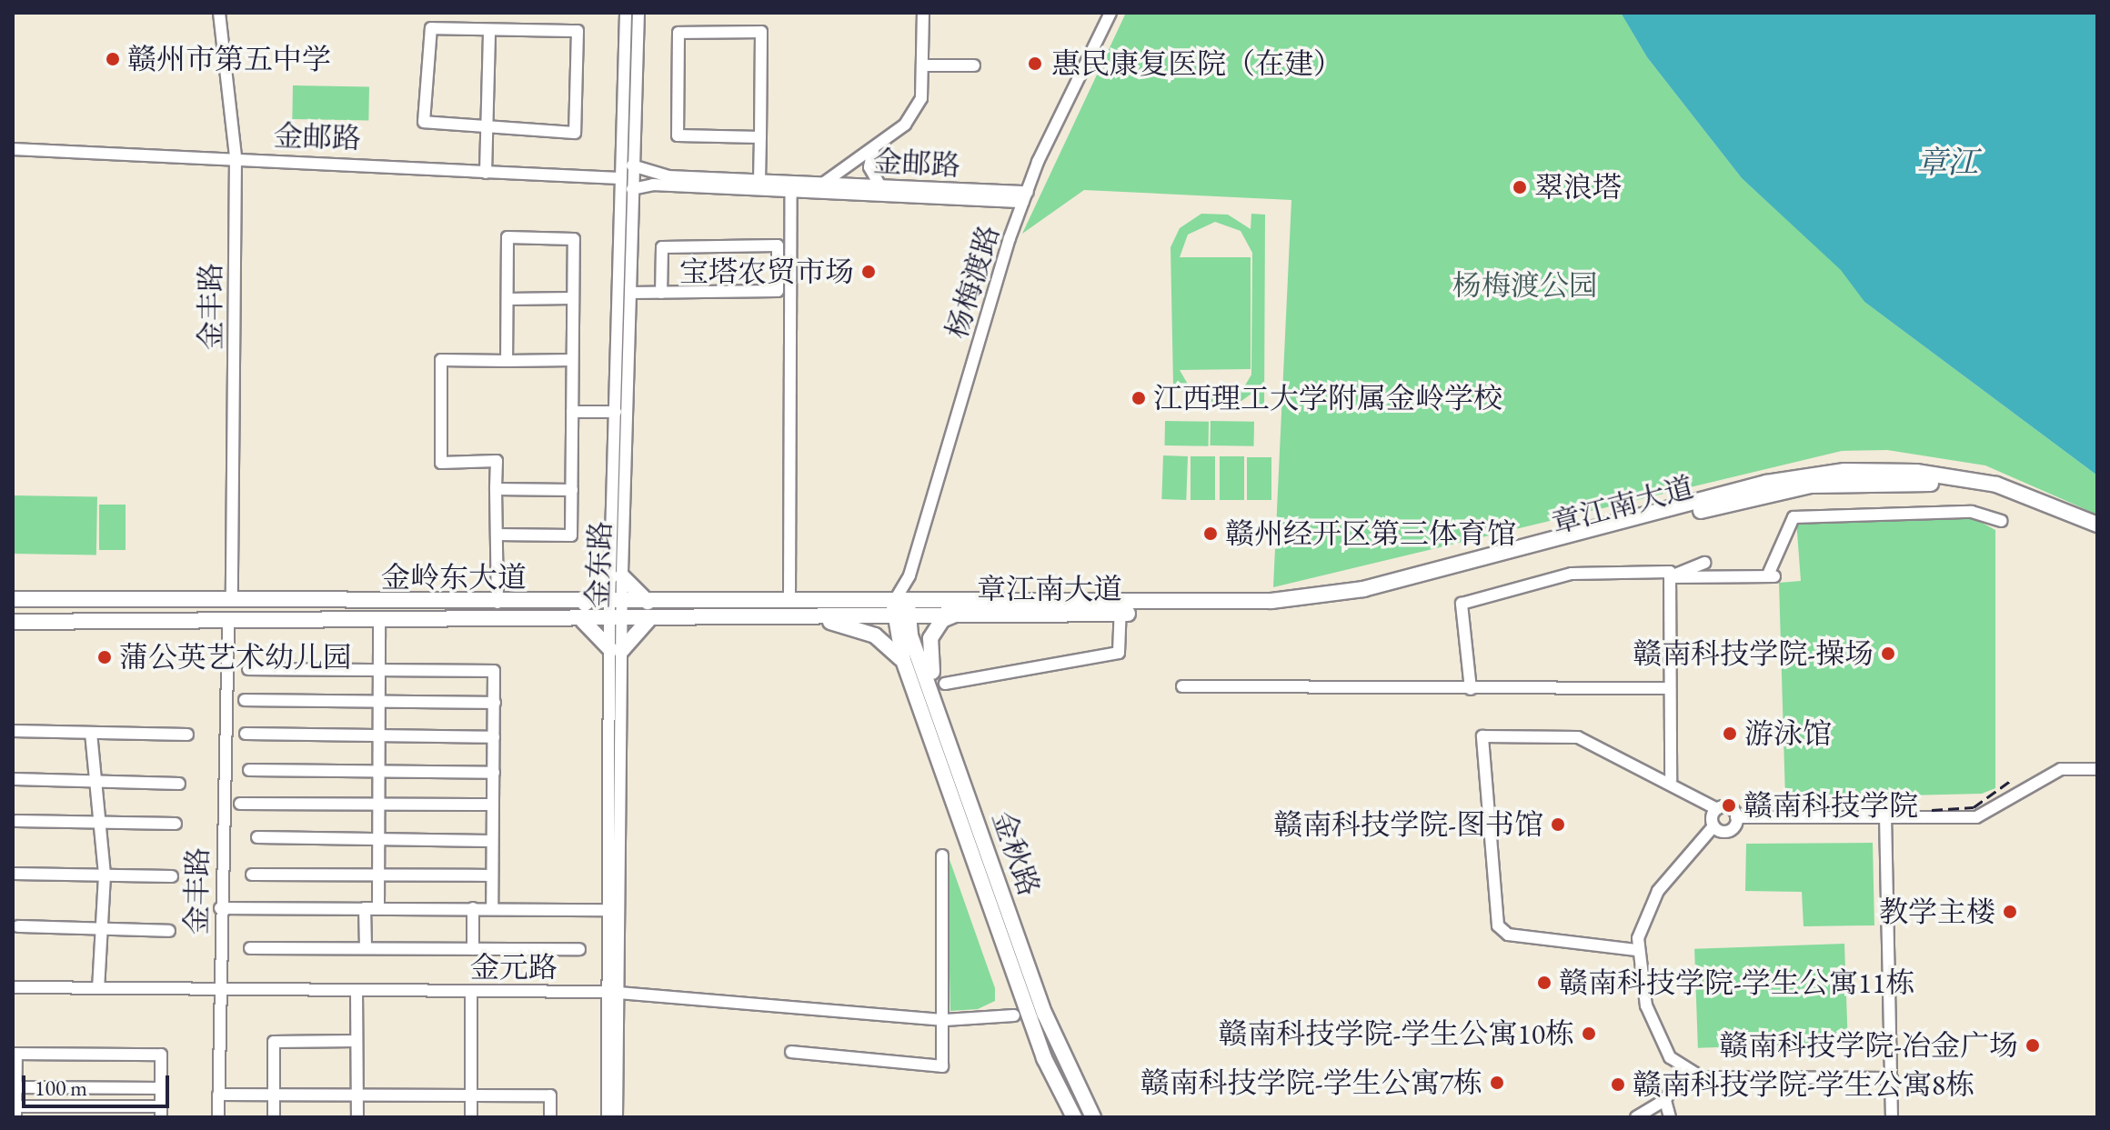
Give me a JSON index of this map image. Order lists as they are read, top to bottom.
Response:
{
  "streets": {
    "main road": ["章江南大道", "金岭东大道", "金秋路"],
    "street": [
      "金邮路",
      "杨梅渡路",
      "金丰路",
      "金东路",
      "金元路"
    ]
  },
  "crossings": [
    ["金邮路", "杨梅渡路"],
    ["金邮路", "金丰路"],
    ["金邮路", "金东路"],
    ["杨梅渡路", "章江南大道"],
    ["杨梅渡路", "金岭东大道"],
    ["杨梅渡路", "金秋路"],
    ["金丰路", "金岭东大道"],
    ["金丰路", "金元路"],
    ["章江南大道", "金岭东大道"],
    ["章江南大道", "金秋路"],
    ["金东路", "金岭东大道"],
    ["金东路", "金元路"],
    ["金岭东大道", "金秋路"]
  ],
  "water": ["章江"],
  "parks": ["杨梅渡公园"],
  "places": [
    "赣州市第五中学",
    "惠民康复医院（在建）",
    "翠浪塔",
    "宝塔农贸市场",
    "江西理工大学附属金岭学校",
    "赣州经开区第三体育馆",
    "赣南科技学院-操场",
    "蒲公英艺术幼儿园",
    "游泳馆",
    "赣南科技学院",
    "赣南科技学院-图书馆",
    "教学主楼",
    "赣南科技学院-学生公寓11栋",
    "赣南科技学院-学生公寓10栋",
    "赣南科技学院-冶金广场",
    "赣南科技学院-学生公寓7栋",
    "赣南科技学院-学生公寓8栋"
  ],
  "scale_bar": "100 m"
}
